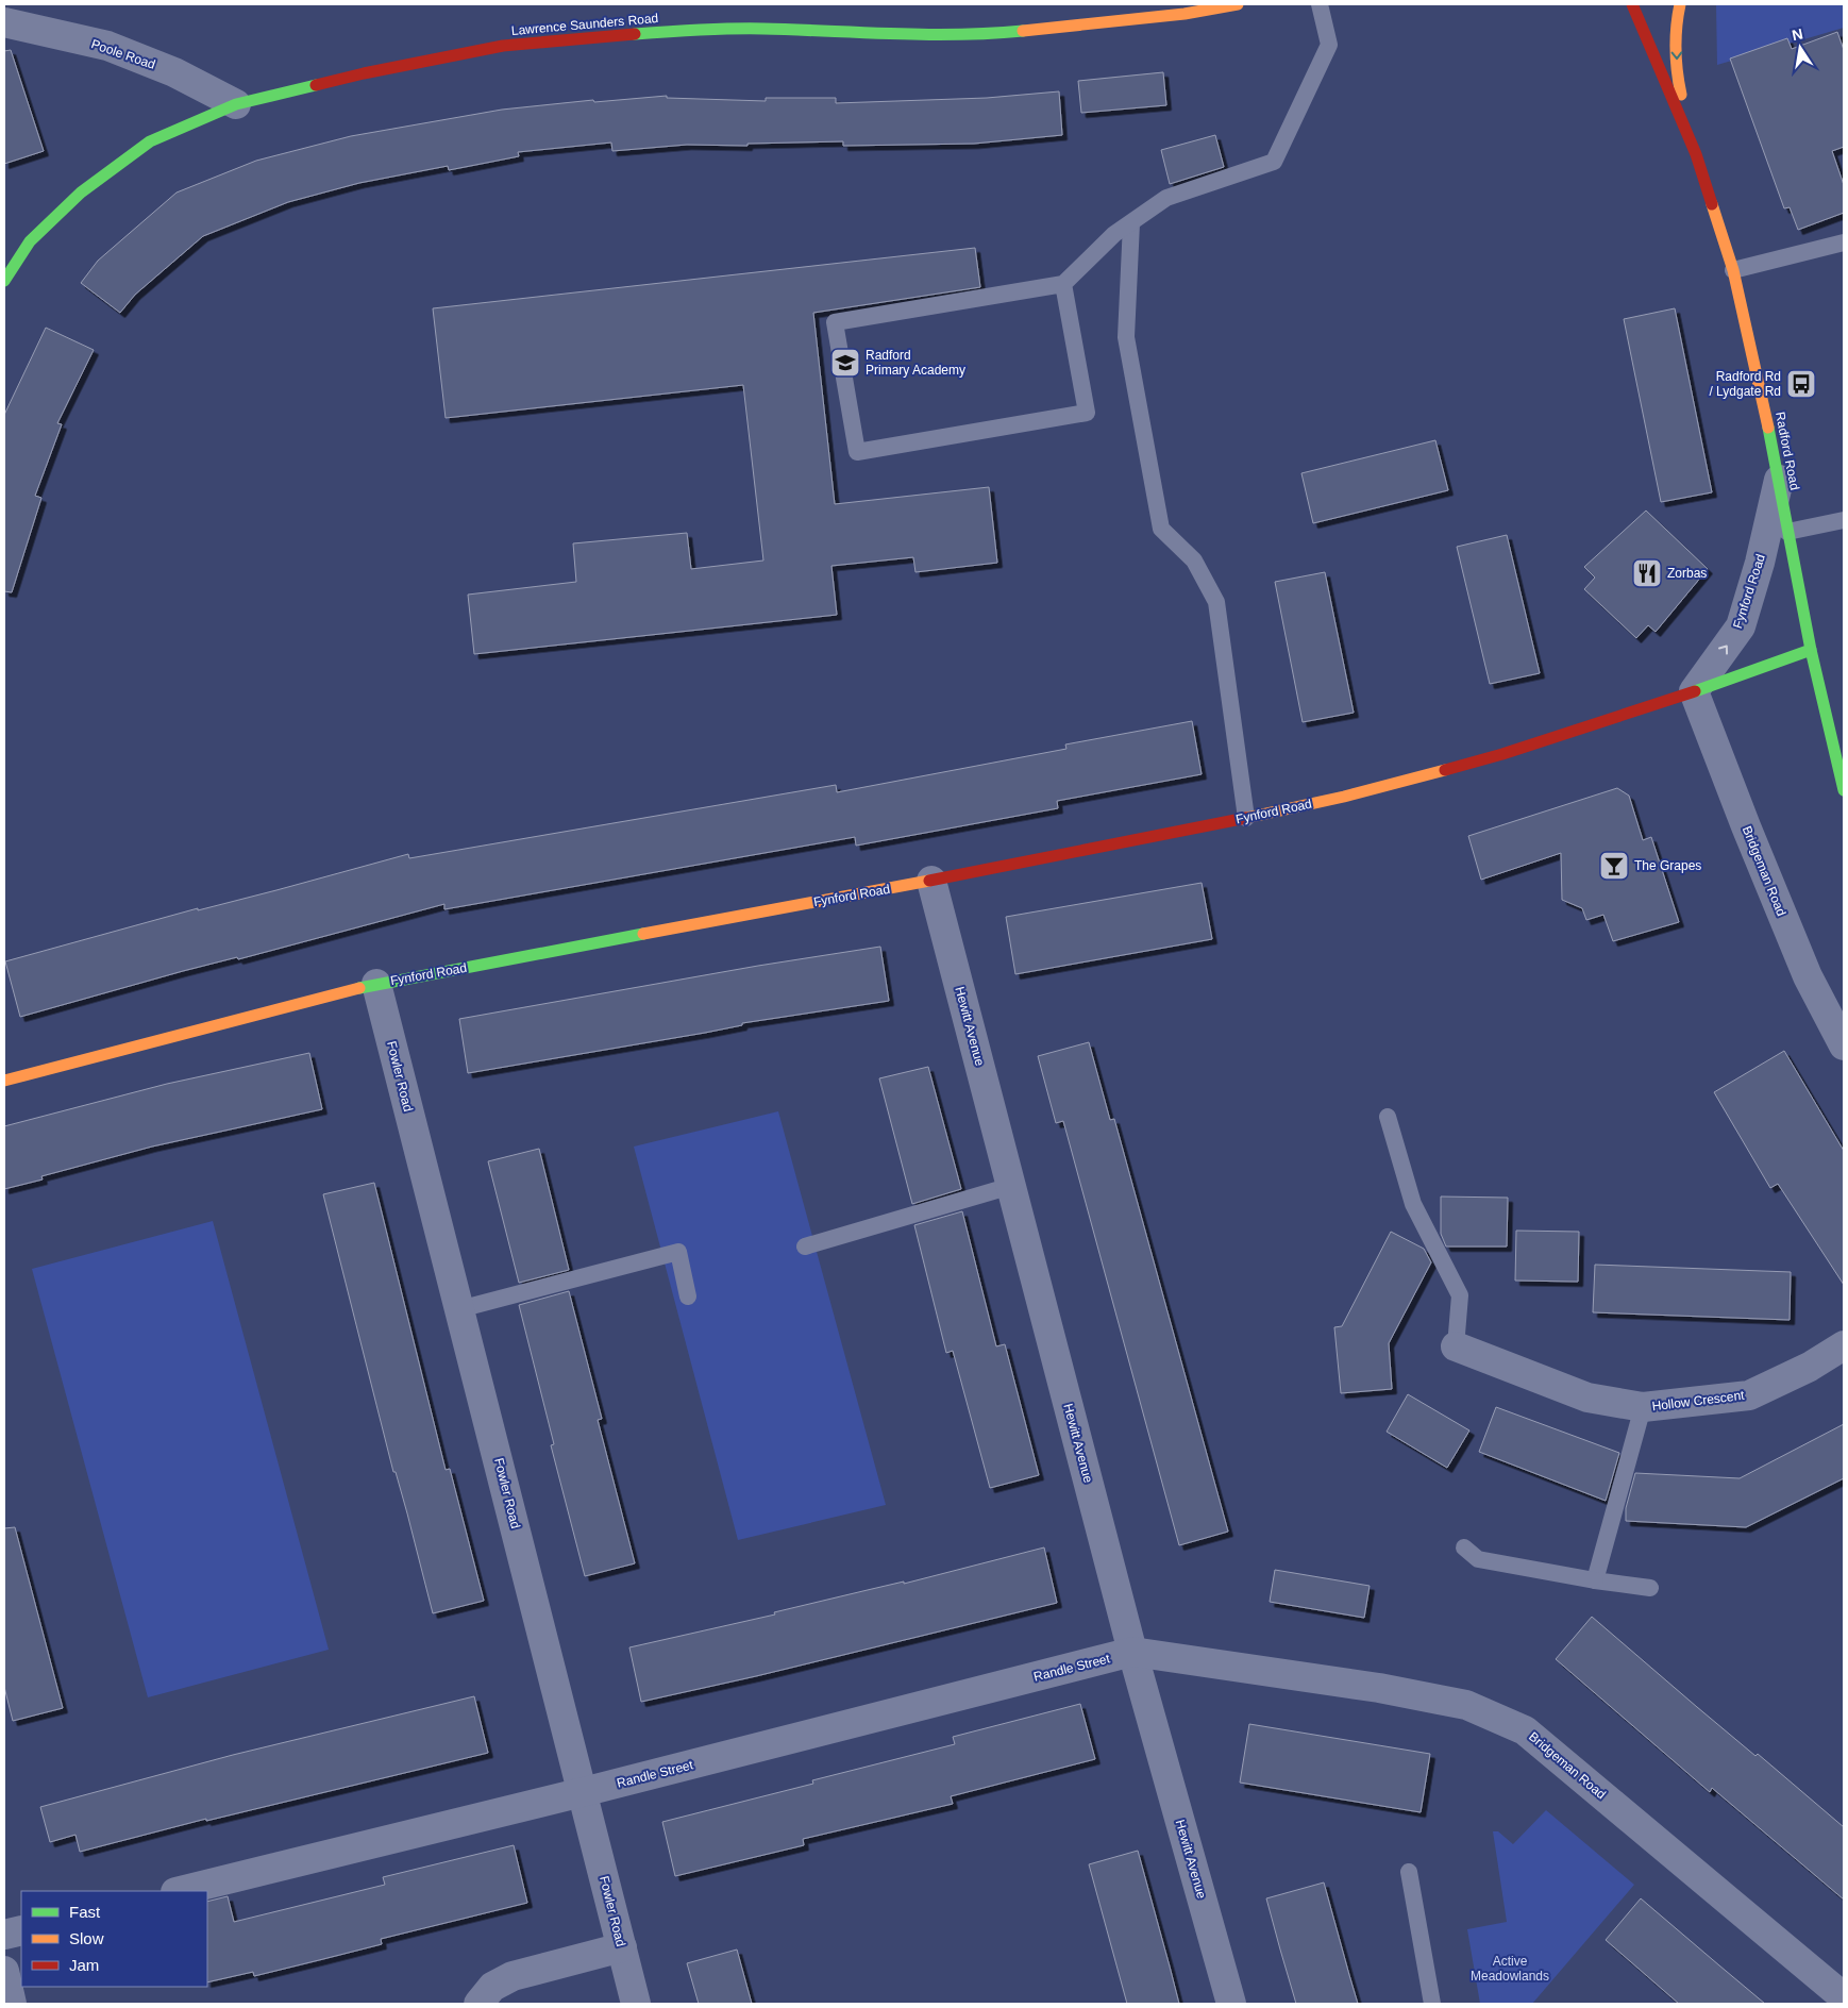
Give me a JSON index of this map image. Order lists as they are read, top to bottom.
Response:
{
  "streets": {
    "street": [
      "Lawrence Saunders Road",
      "Poole Road",
      "Radford Road",
      "Fynford Road",
      "Bridgeman Road",
      "Hewitt Avenue",
      "Fowler Road",
      "Hollow Crescent",
      "Randle Street"
    ]
  },
  "crossings": [
    ["Lawrence Saunders Road", "Poole Road"],
    ["Radford Road", "Fynford Road"],
    ["Fynford Road", "Bridgeman Road"],
    ["Fynford Road", "Hewitt Avenue"],
    ["Fynford Road", "Fowler Road"],
    ["Bridgeman Road", "Hewitt Avenue"],
    ["Bridgeman Road", "Randle Street"],
    ["Hewitt Avenue", "Randle Street"],
    ["Fowler Road", "Randle Street"]
  ],
  "parks": ["Active Meadowlands"],
  "places": {
    "school or university": ["Radford Primary Academy"],
    "bus stop": ["Radford Rd / Lydgate Rd"],
    "restaurant": ["Zorbas"],
    "bar": ["The Grapes"]
  },
  "legend": ["Fast", "Slow", "Jam"],
  "north": "top"
}
